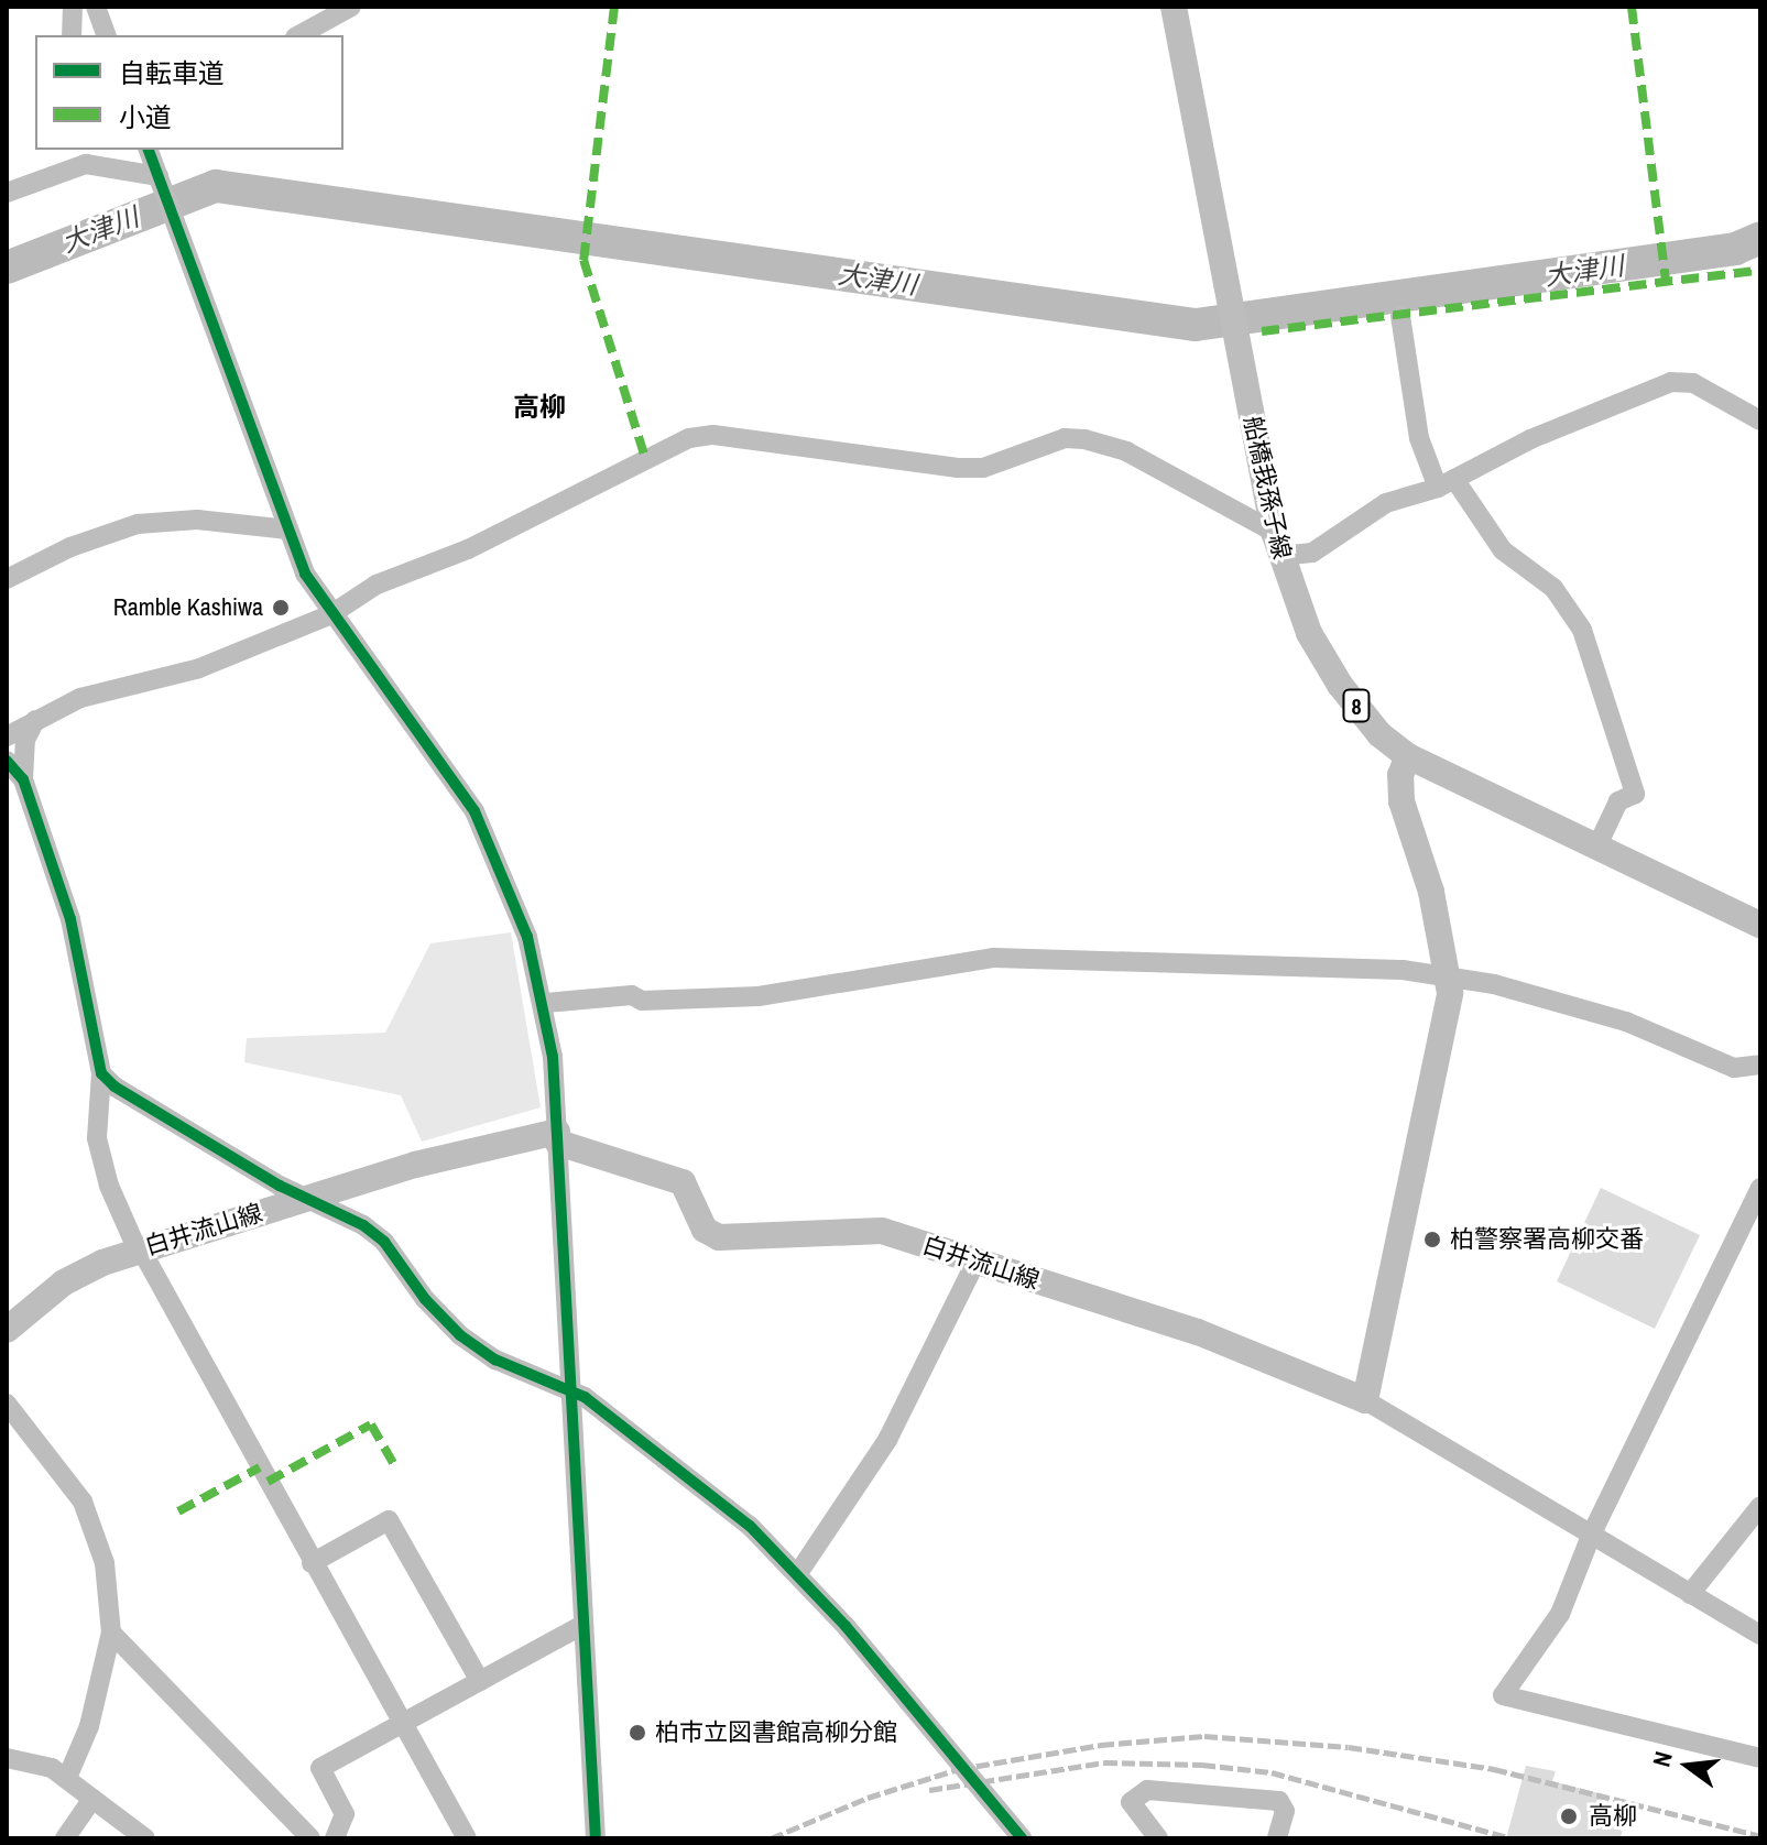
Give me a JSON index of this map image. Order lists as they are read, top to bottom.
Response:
{
  "streets": {
    "main road": ["船橋我孫子線", "8", "白井流山線"]
  },
  "districts": ["高柳"],
  "water": ["大津川"],
  "places": [
    "Ramble Kashiwa",
    "柏警察署高柳交番",
    "柏市立図書館高柳分館",
    "高柳"
  ],
  "legend": ["自転車道", "小道"],
  "north": "left"
}
